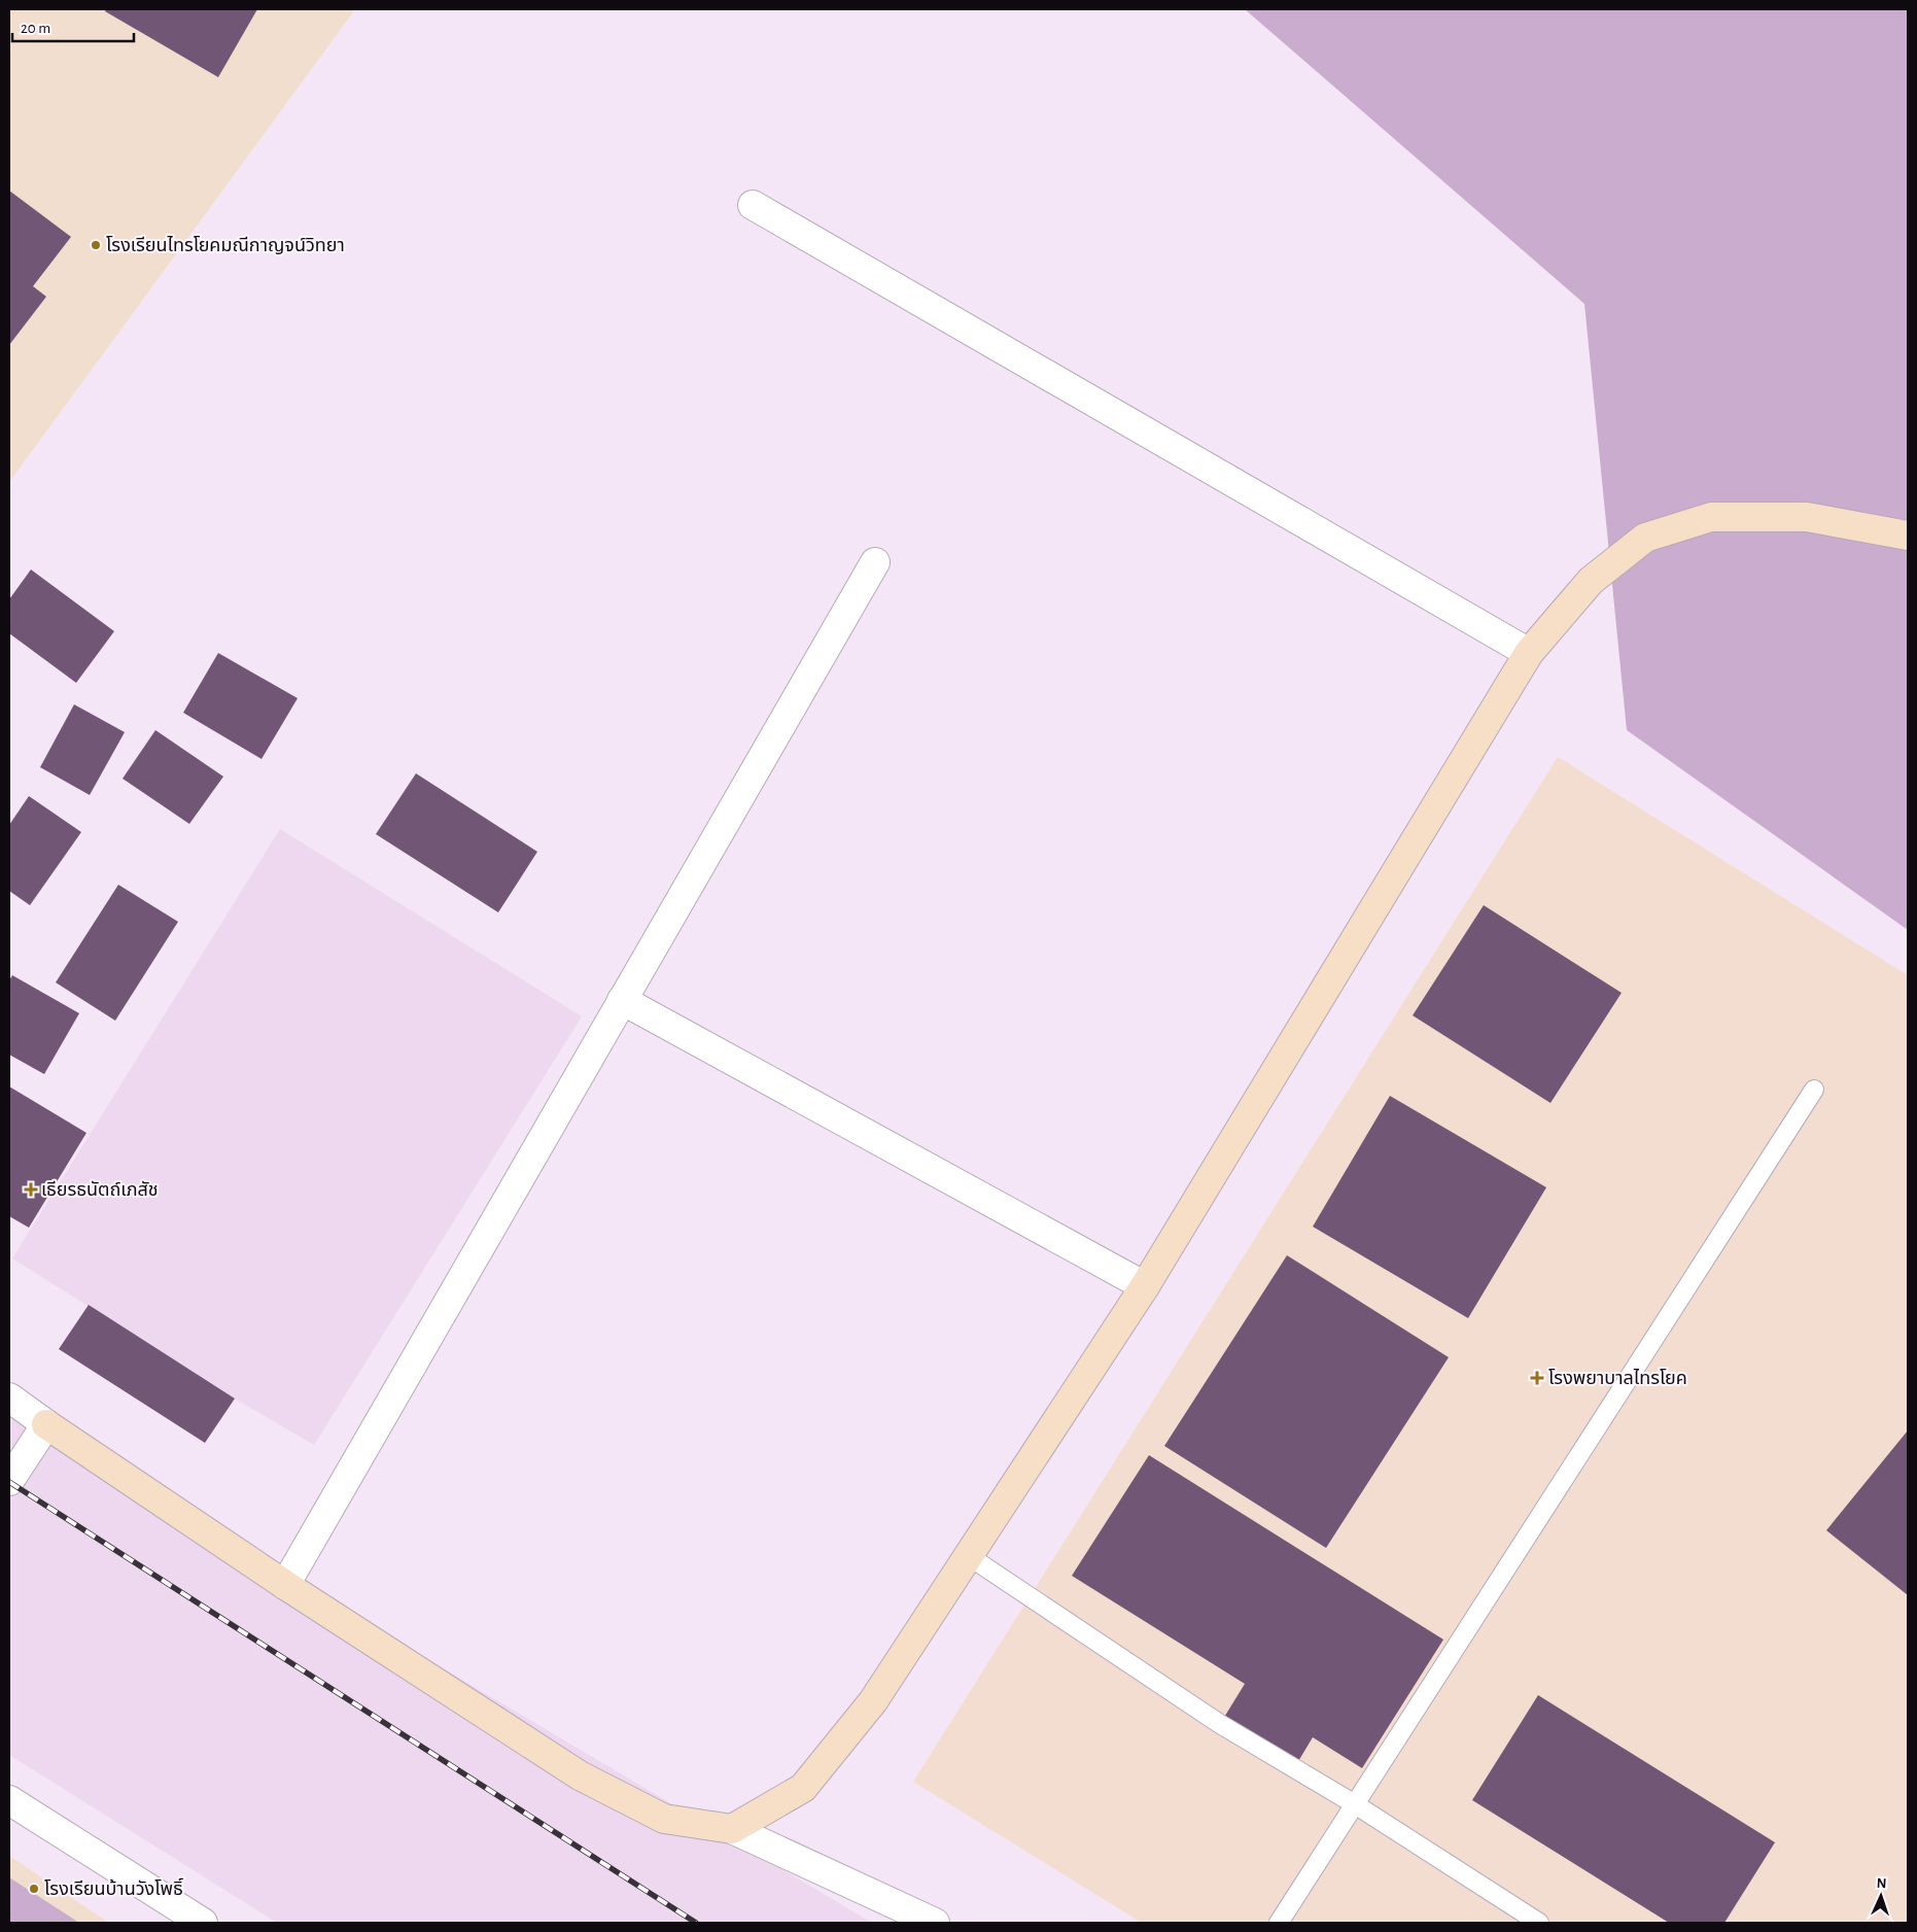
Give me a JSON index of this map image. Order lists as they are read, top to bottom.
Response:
{
  "places": {
    "other": ["โรงเรียนไทรโยคมณีกาญจน์วิทยา", "โรงเรียนบ้านวังโพธิ์"],
    "health": ["เธียรธนัตถ์เภสัช", "โรงพยาบาลไทรโยค"]
  },
  "scale_bar": "20 m",
  "north": "top"
}
